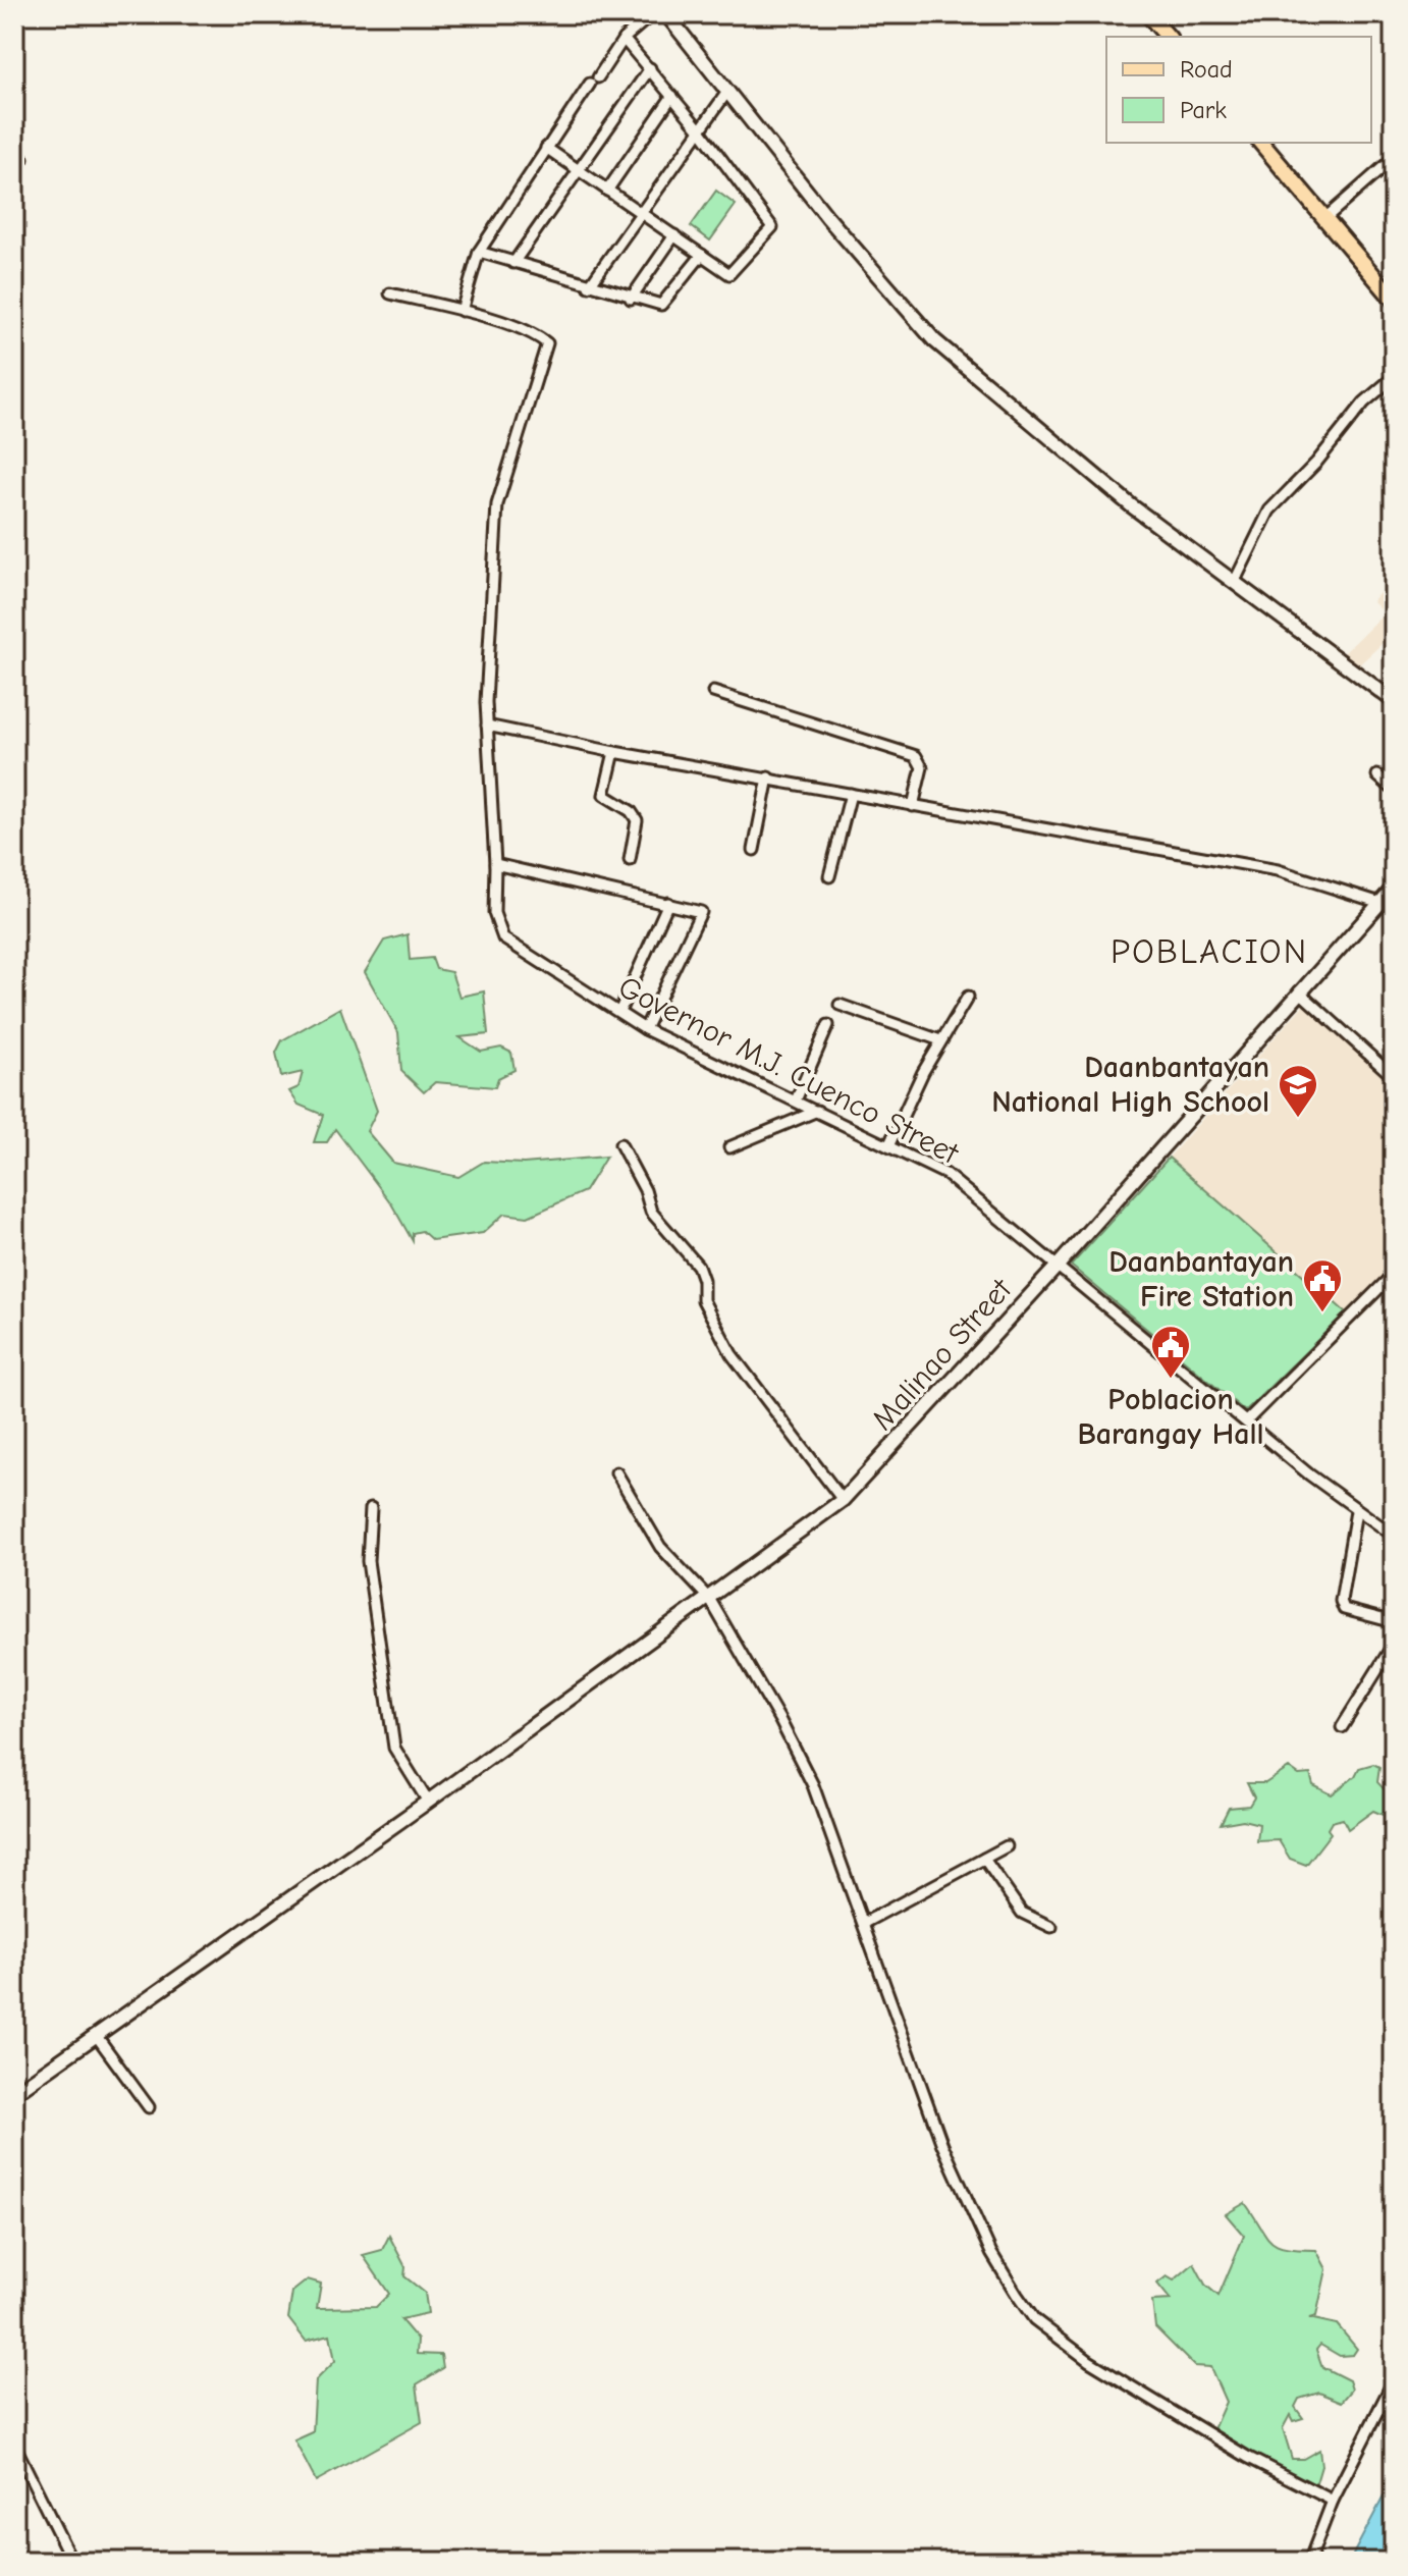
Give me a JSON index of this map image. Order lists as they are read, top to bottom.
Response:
{
  "streets": {
    "main road": ["Malinao Street"],
    "street": ["Governor M.J. Cuenco Street"]
  },
  "crossings": [
    ["Governor M.J. Cuenco Street", "Malinao Street"]
  ],
  "districts": ["POBLACION"],
  "places": {
    "school or university": ["Daanbantayan National High School"],
    "public building": ["Daanbantayan Fire Station", "Poblacion Barangay Hall"]
  },
  "legend": ["Road", "Park"]
}
